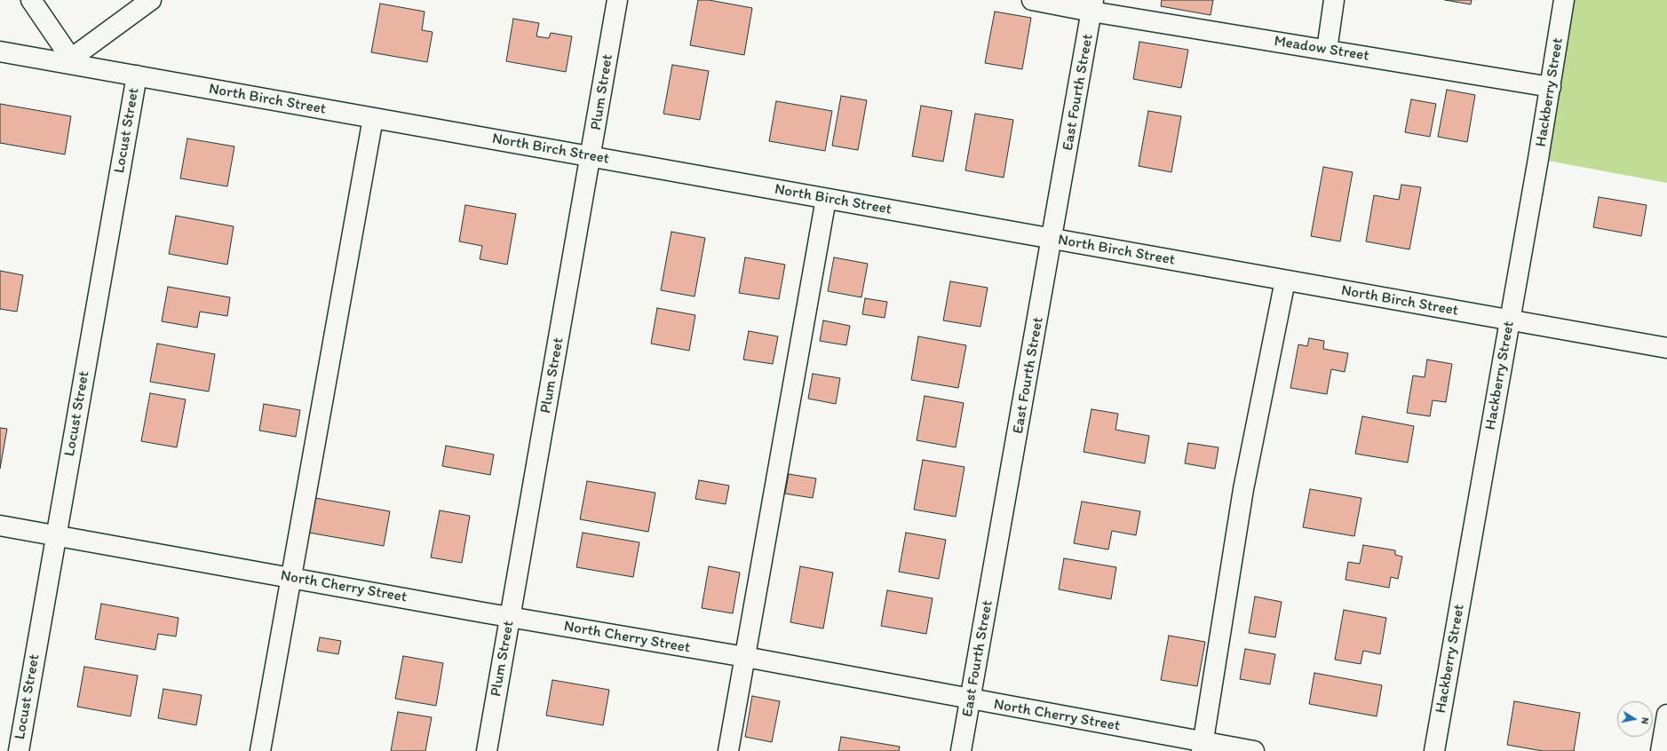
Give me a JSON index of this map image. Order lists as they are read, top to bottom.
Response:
{
  "streets": {
    "street": [
      "Meadow Street",
      "Plum Street",
      "East Fourth Street",
      "Hackberry Street",
      "North Birch Street",
      "Locust Street",
      "North Cherry Street"
    ]
  },
  "crossings": [
    ["Meadow Street", "East Fourth Street"],
    ["Meadow Street", "Hackberry Street"],
    ["Plum Street", "North Birch Street"],
    ["Plum Street", "North Cherry Street"],
    ["East Fourth Street", "North Birch Street"],
    ["East Fourth Street", "North Cherry Street"],
    ["Hackberry Street", "North Birch Street"],
    ["North Birch Street", "Locust Street"],
    ["Locust Street", "North Cherry Street"]
  ],
  "north": "right"
}
